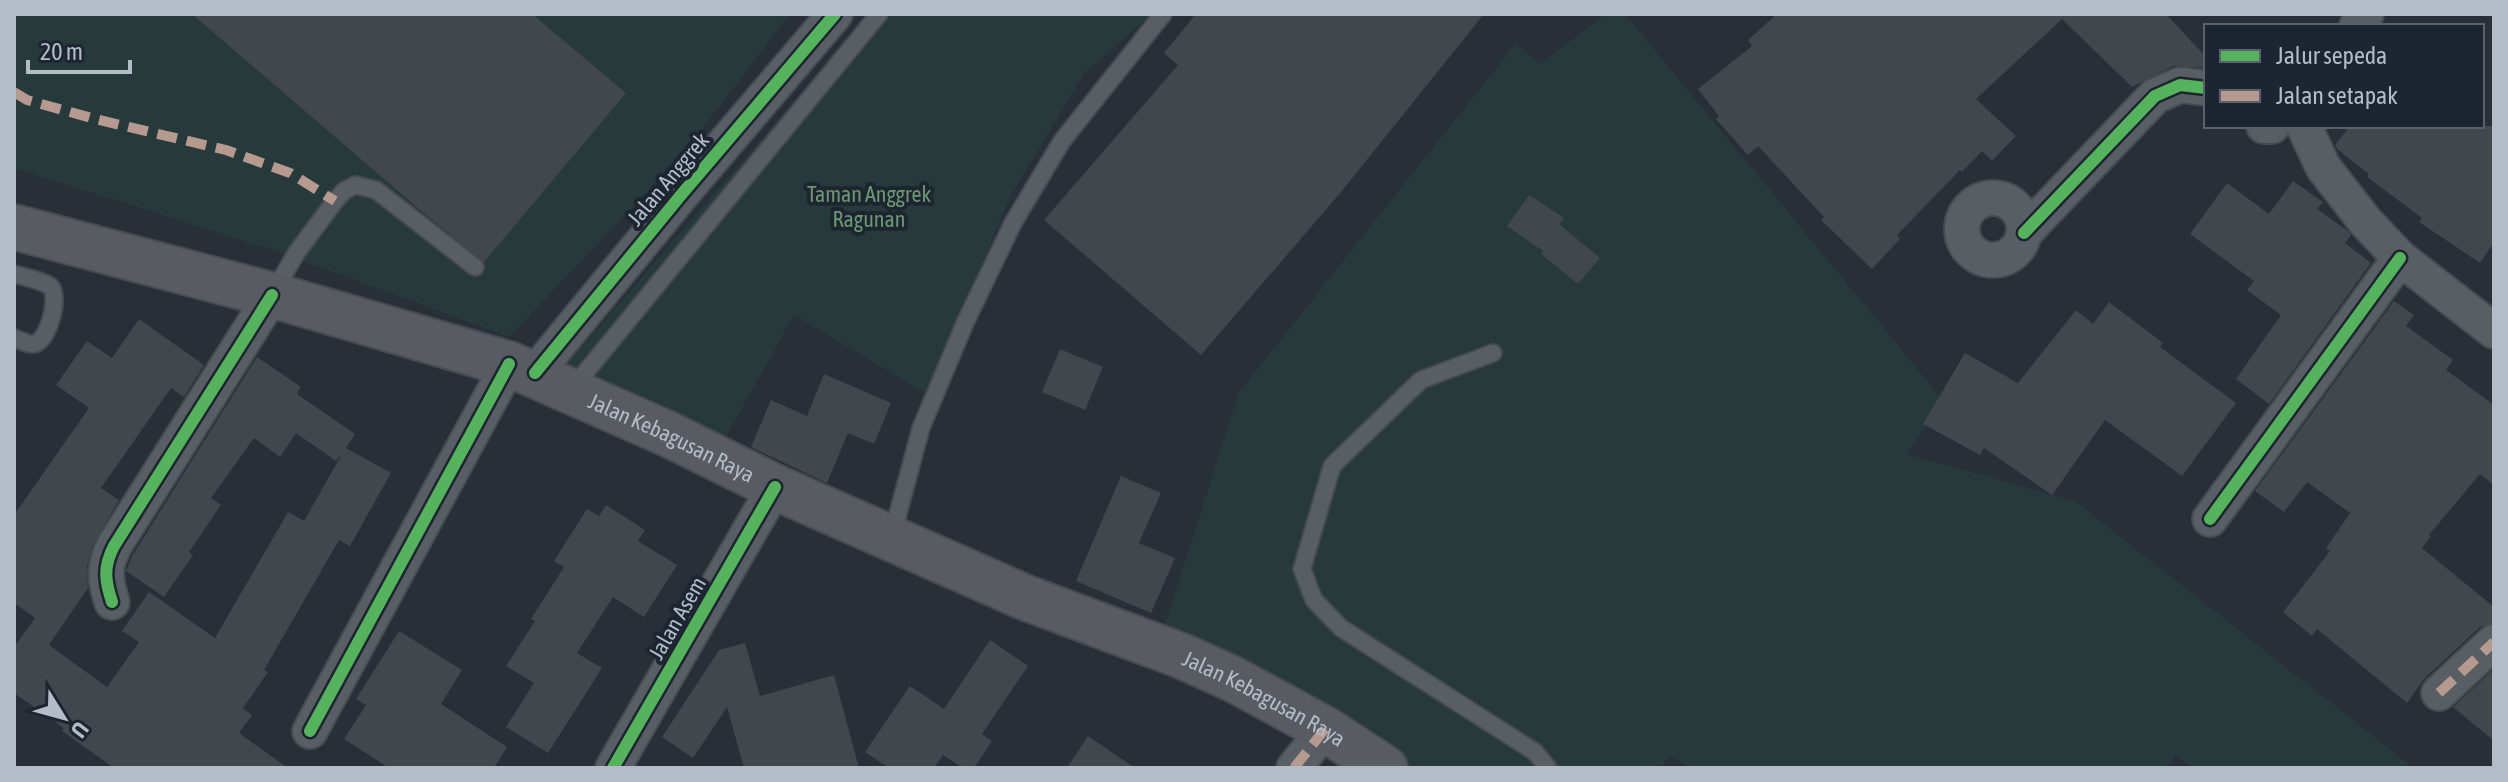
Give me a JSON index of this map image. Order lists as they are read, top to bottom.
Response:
{
  "streets": {
    "main road": ["Jalan Kebagusan Raya"],
    "street": ["Jalan Anggrek", "Jalan Asem"]
  },
  "crossings": [
    ["Jalan Anggrek", "Jalan Kebagusan Raya"],
    ["Jalan Kebagusan Raya", "Jalan Asem"]
  ],
  "parks": ["Taman Anggrek Ragunan"],
  "legend": ["Jalur sepeda", "Jalan setapak"],
  "scale_bar": "20 m",
  "north": "bottom right"
}
